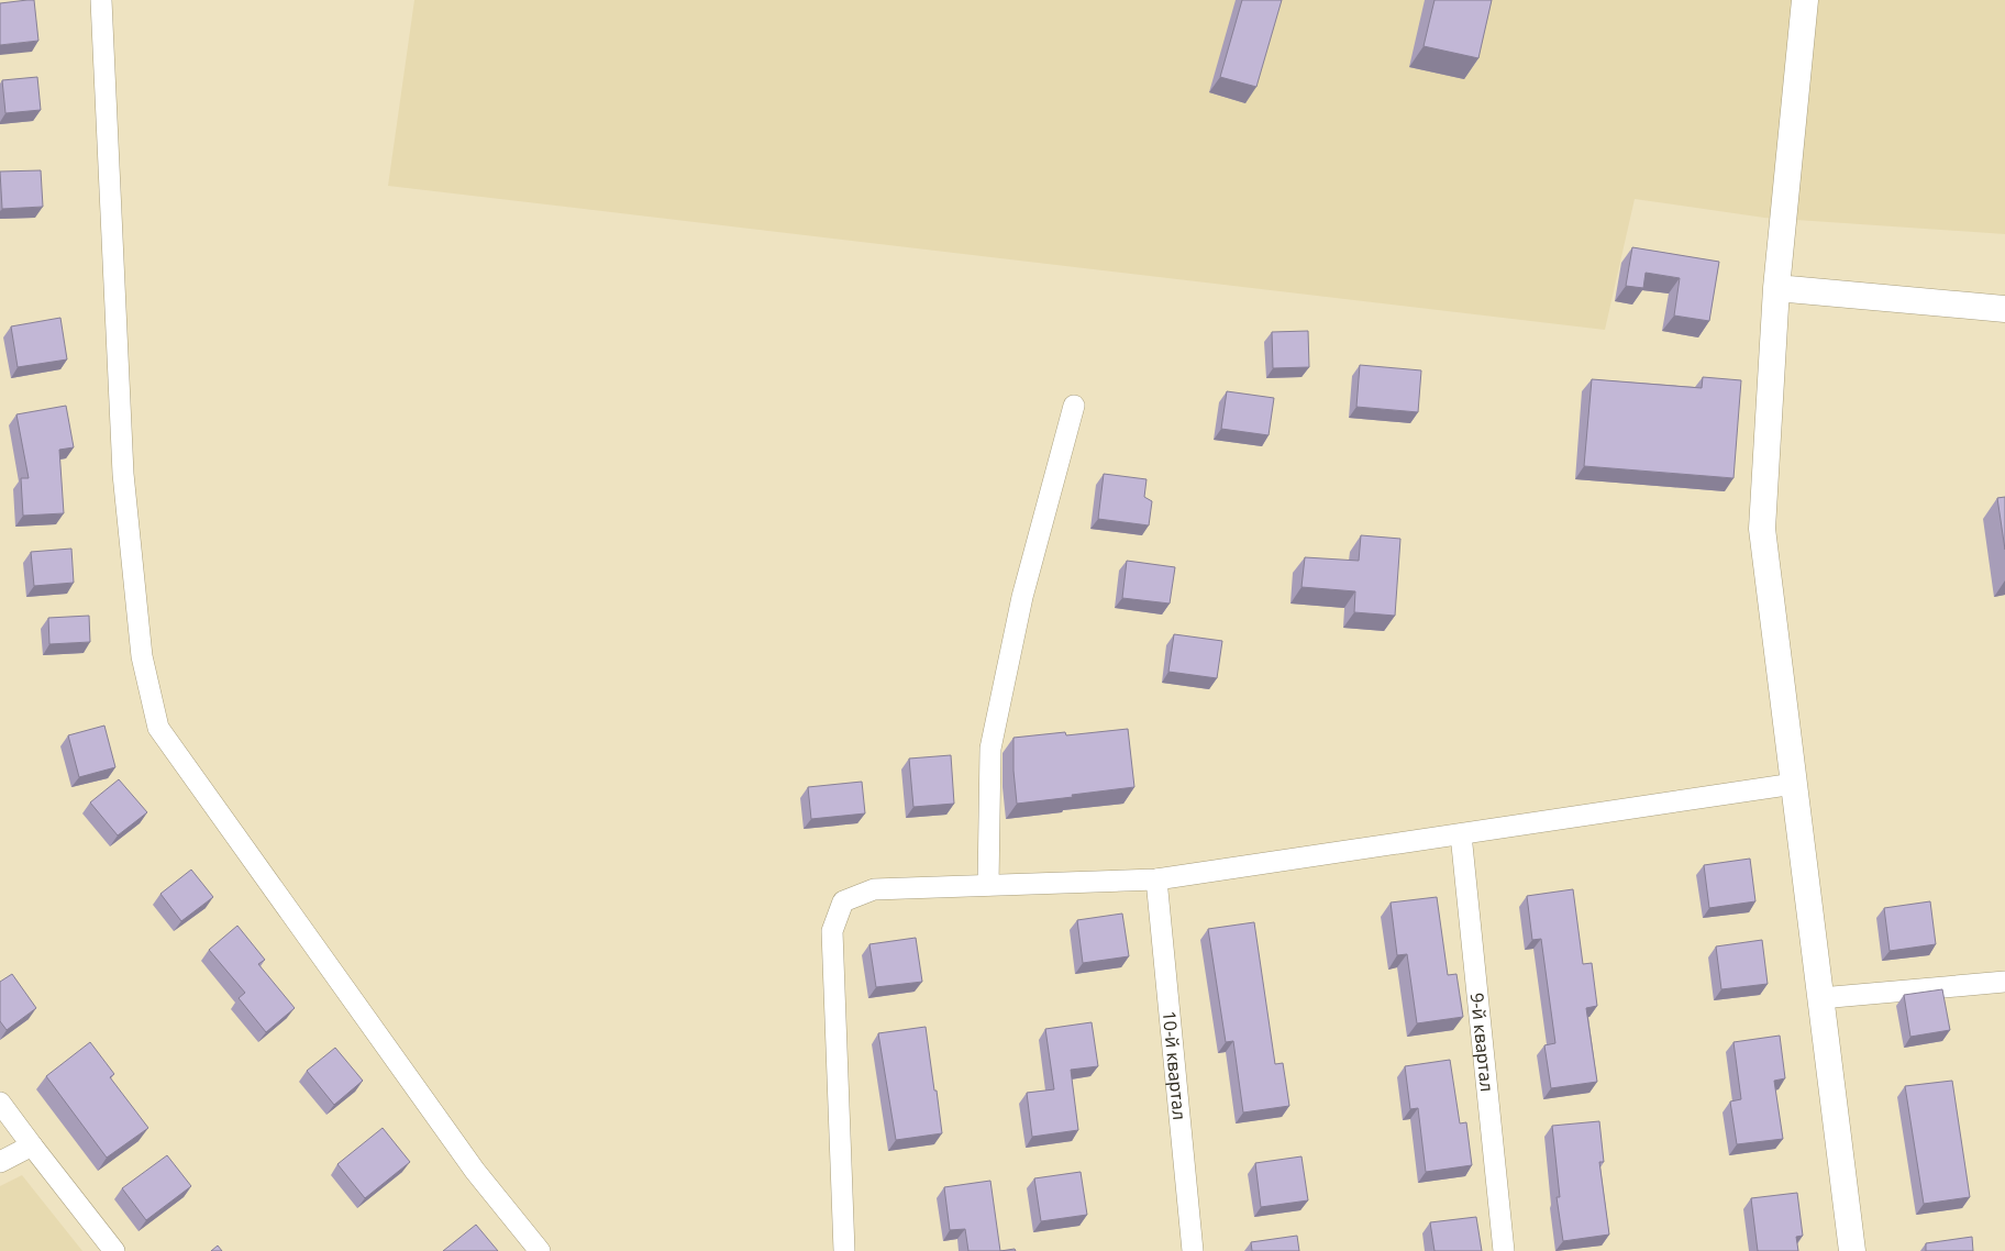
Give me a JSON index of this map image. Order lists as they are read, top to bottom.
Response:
{
  "streets": {
    "street": ["9-й квартал", "10-й квартал"]
  }
}
